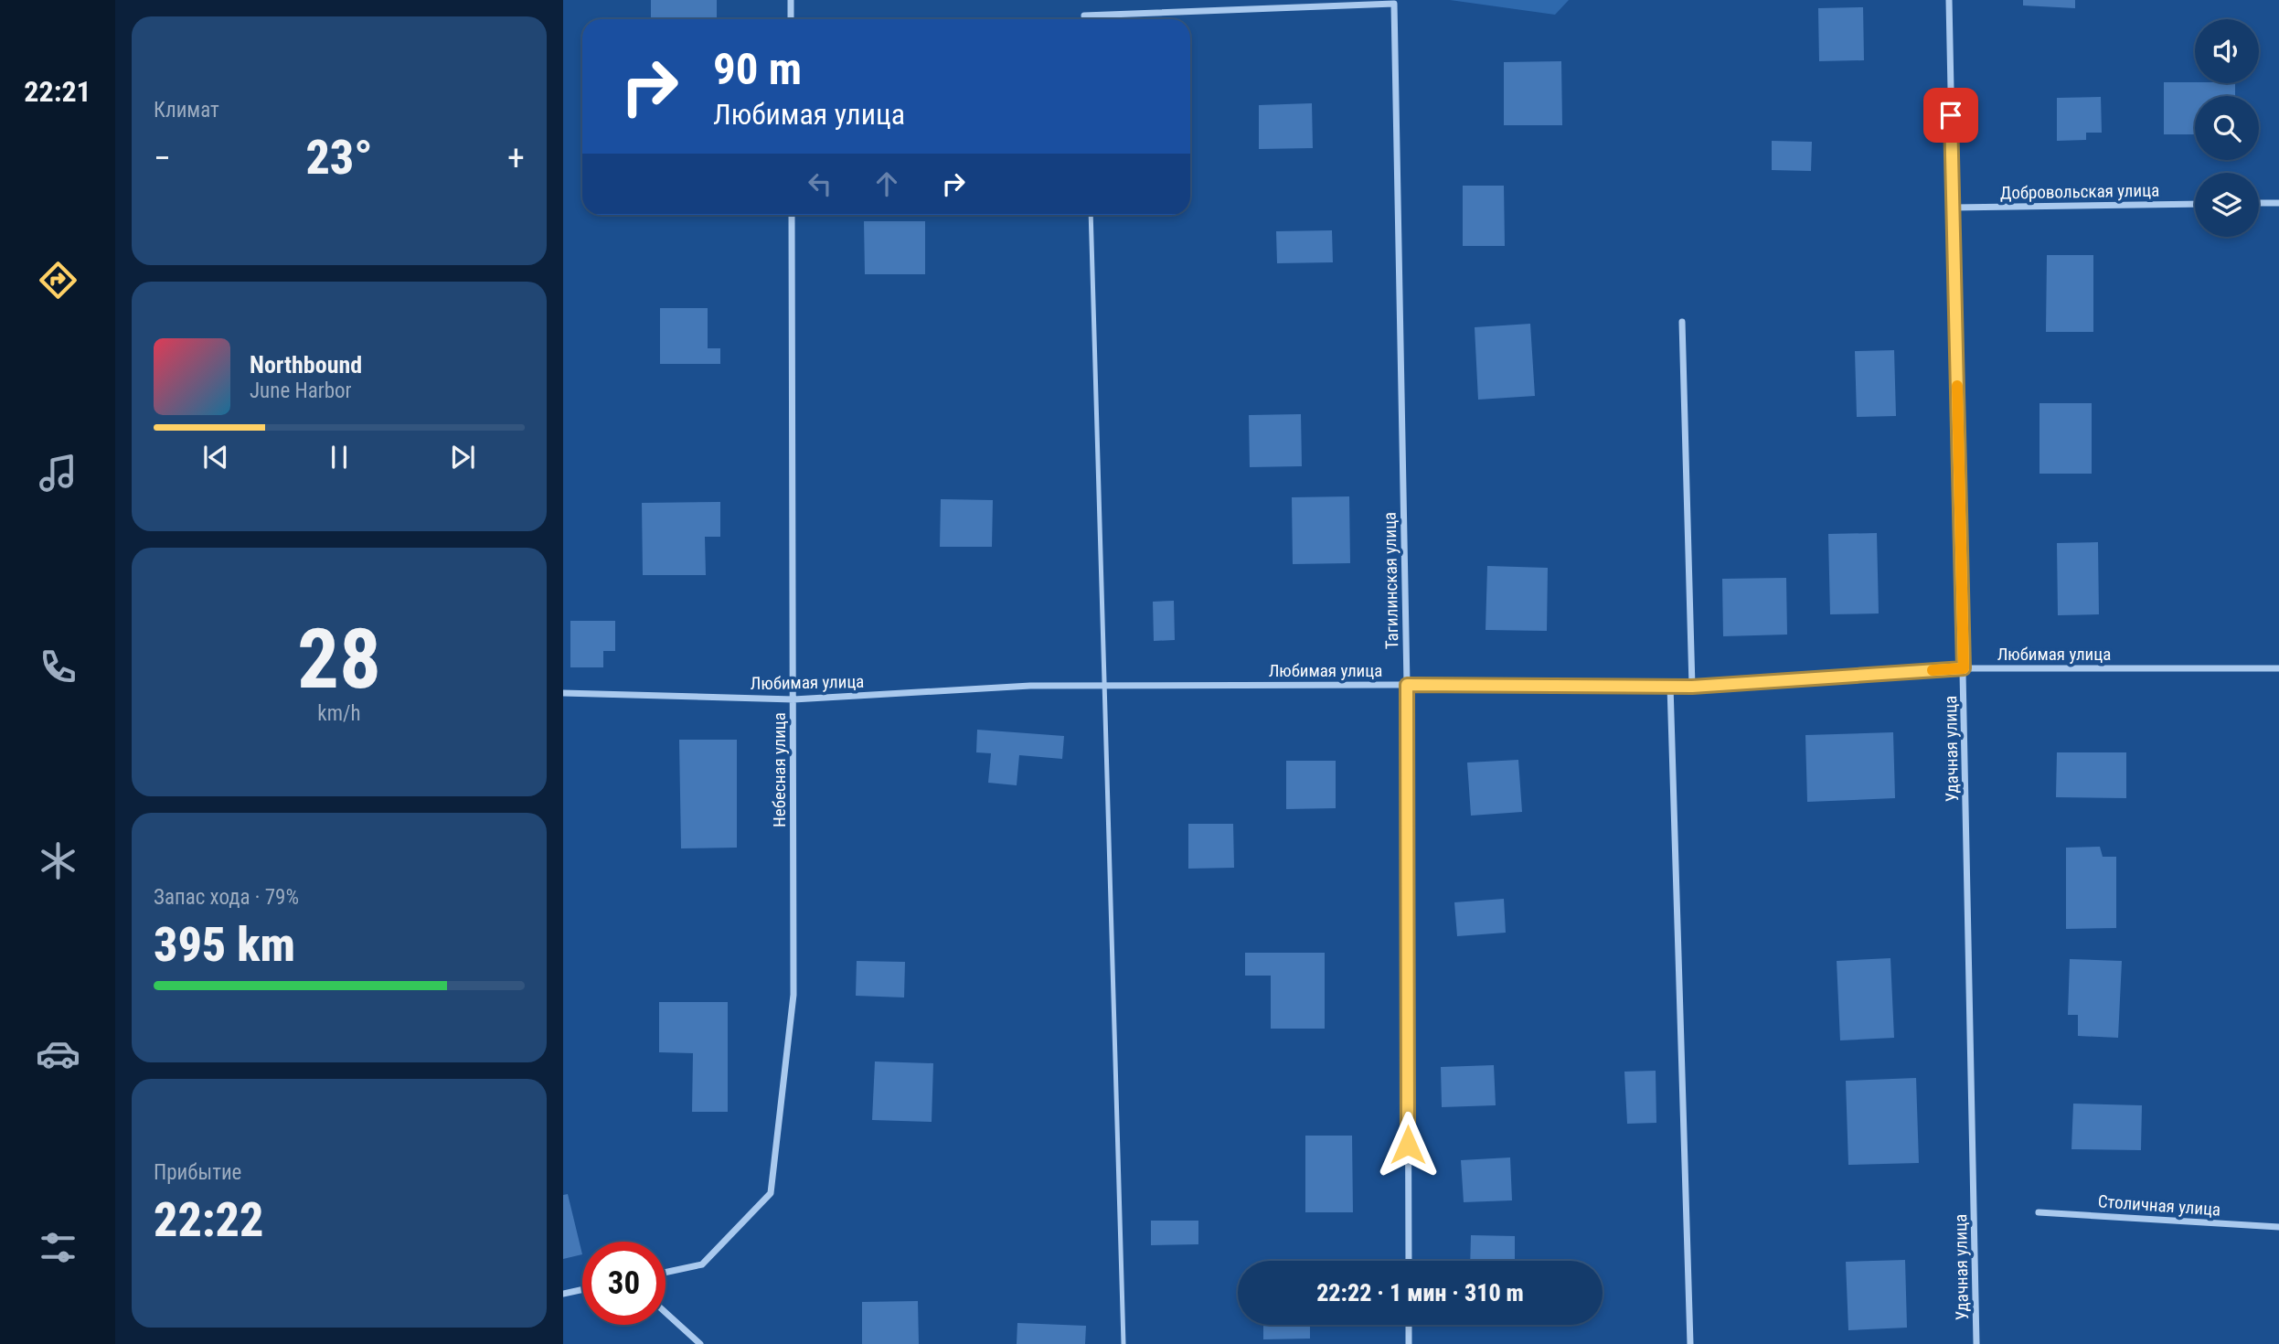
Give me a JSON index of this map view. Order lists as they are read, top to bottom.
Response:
{
  "streets": {
    "street": [
      "Добровольская улица",
      "Тагилинская улица",
      "Любимая улица",
      "Удачная улица",
      "Небесная улица",
      "Столичная улица"
    ]
  },
  "crossings": [
    ["Добровольская улица", "Удачная улица"],
    ["Тагилинская улица", "Любимая улица"],
    ["Любимая улица", "Удачная улица"],
    ["Любимая улица", "Небесная улица"]
  ],
  "page": {
    "tabs": "22:21",
    "tile": [
      "Климат",
      ["28", "km/h"],
      ["Запас хода · 79%", "395 km"],
      ["Прибытие", "22:22"]
    ],
    "turn": ["90 m", "Любимая улица"],
    "heat": ["−", "23°", "+"],
    "song": ["Northbound", "June Harbor"],
    "limit": "30",
    "trip": "22:22 · 1 мин · 310 m"
  }
}
